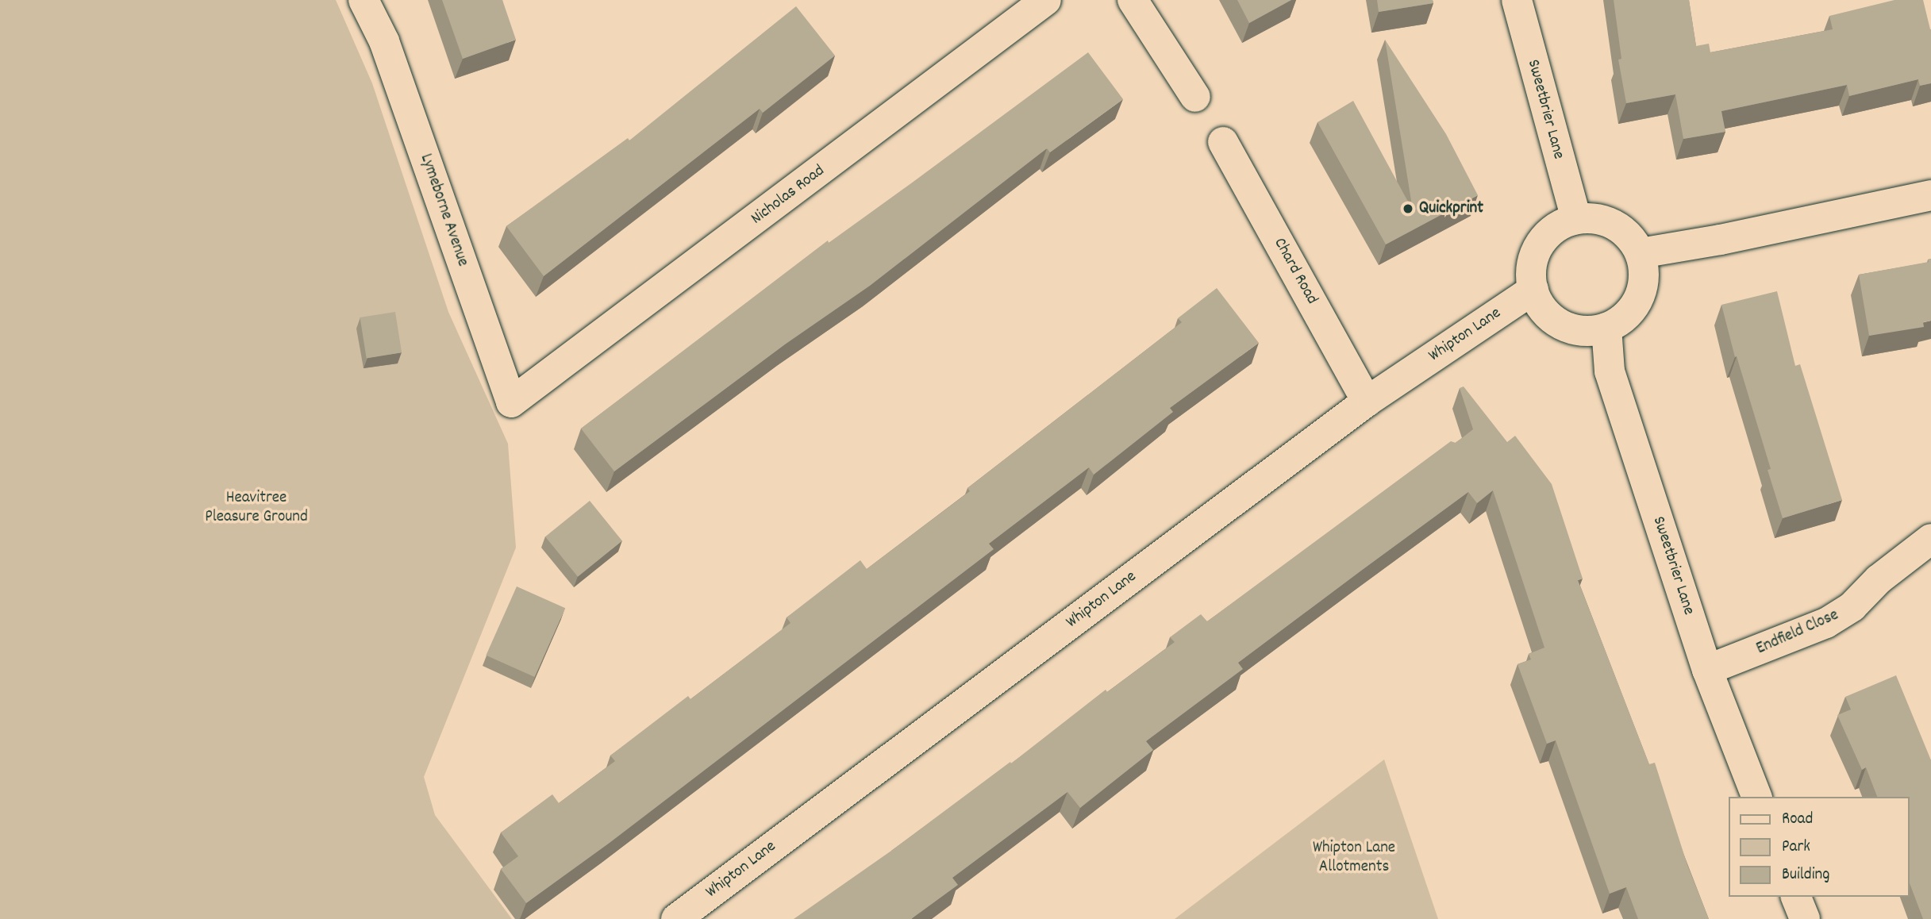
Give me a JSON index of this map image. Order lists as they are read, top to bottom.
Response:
{
  "streets": {
    "street": [
      "Sweetbrier Lane",
      "Nicholas Road",
      "Lymeborne Avenue",
      "Chard Road",
      "Whipton Lane",
      "Endfield Close"
    ]
  },
  "crossings": [
    ["Sweetbrier Lane", "Whipton Lane"],
    ["Sweetbrier Lane", "Endfield Close"],
    ["Nicholas Road", "Lymeborne Avenue"],
    ["Chard Road", "Whipton Lane"]
  ],
  "parks": ["Heavitree Pleasure Ground", "Whipton Lane Allotments"],
  "places": ["Quickprint"],
  "legend": ["Road", "Park", "Building"]
}
